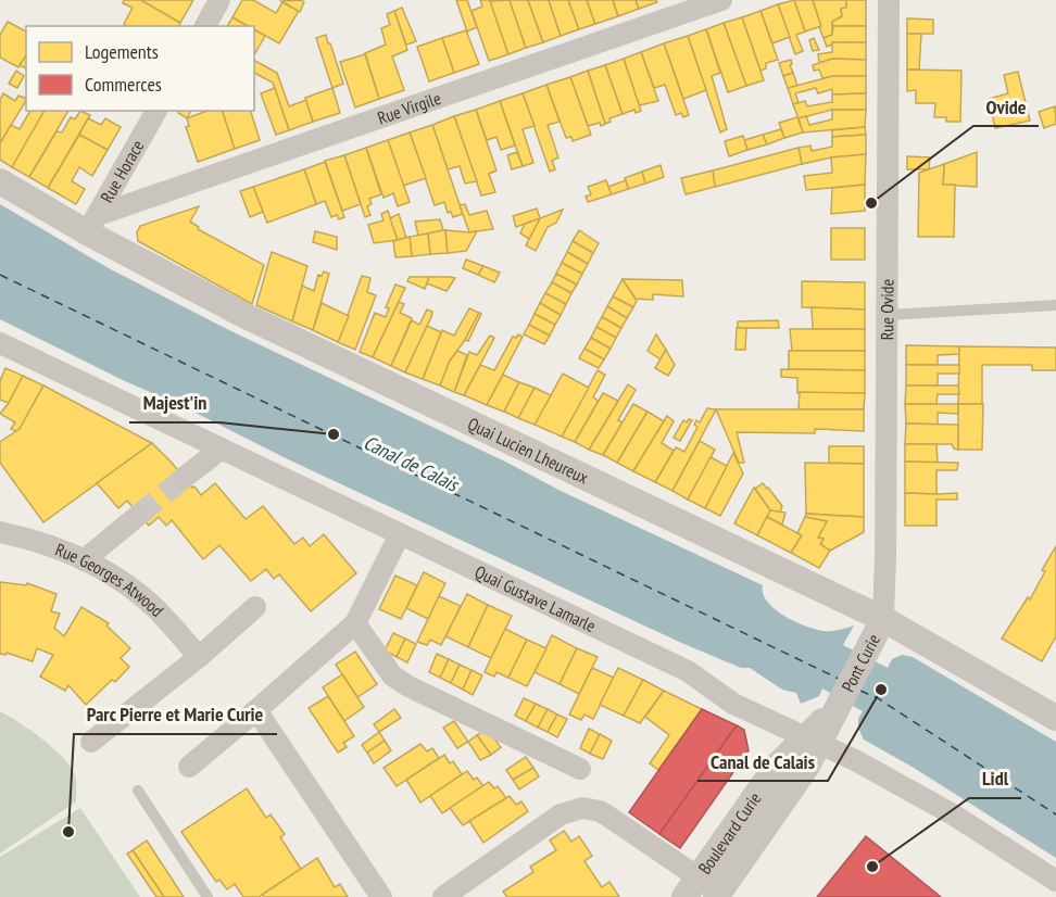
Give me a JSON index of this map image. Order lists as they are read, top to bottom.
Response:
{
  "streets": {
    "street": [
      "Rue Virgile",
      "Rue Horace",
      "Rue Ovide",
      "Quai Lucien Lheureux",
      "Rue Georges Atwood",
      "Quai Gustave Lamarle",
      "Pont Curie",
      "Boulevard Curie"
    ]
  },
  "crossings": [
    ["Rue Virgile", "Rue Horace"],
    ["Rue Virgile", "Quai Lucien Lheureux"],
    ["Rue Horace", "Quai Lucien Lheureux"],
    ["Rue Ovide", "Quai Lucien Lheureux"],
    ["Rue Ovide", "Pont Curie"],
    ["Quai Lucien Lheureux", "Pont Curie"],
    ["Quai Gustave Lamarle", "Boulevard Curie"],
    ["Pont Curie", "Boulevard Curie"]
  ],
  "water": ["Canal de Calais"],
  "places": [
    "Ovide",
    "Majest'in",
    "Canal de Calais",
    "Parc Pierre et Marie Curie",
    "Lidl"
  ],
  "legend": ["Logements", "Commerces"]
}
